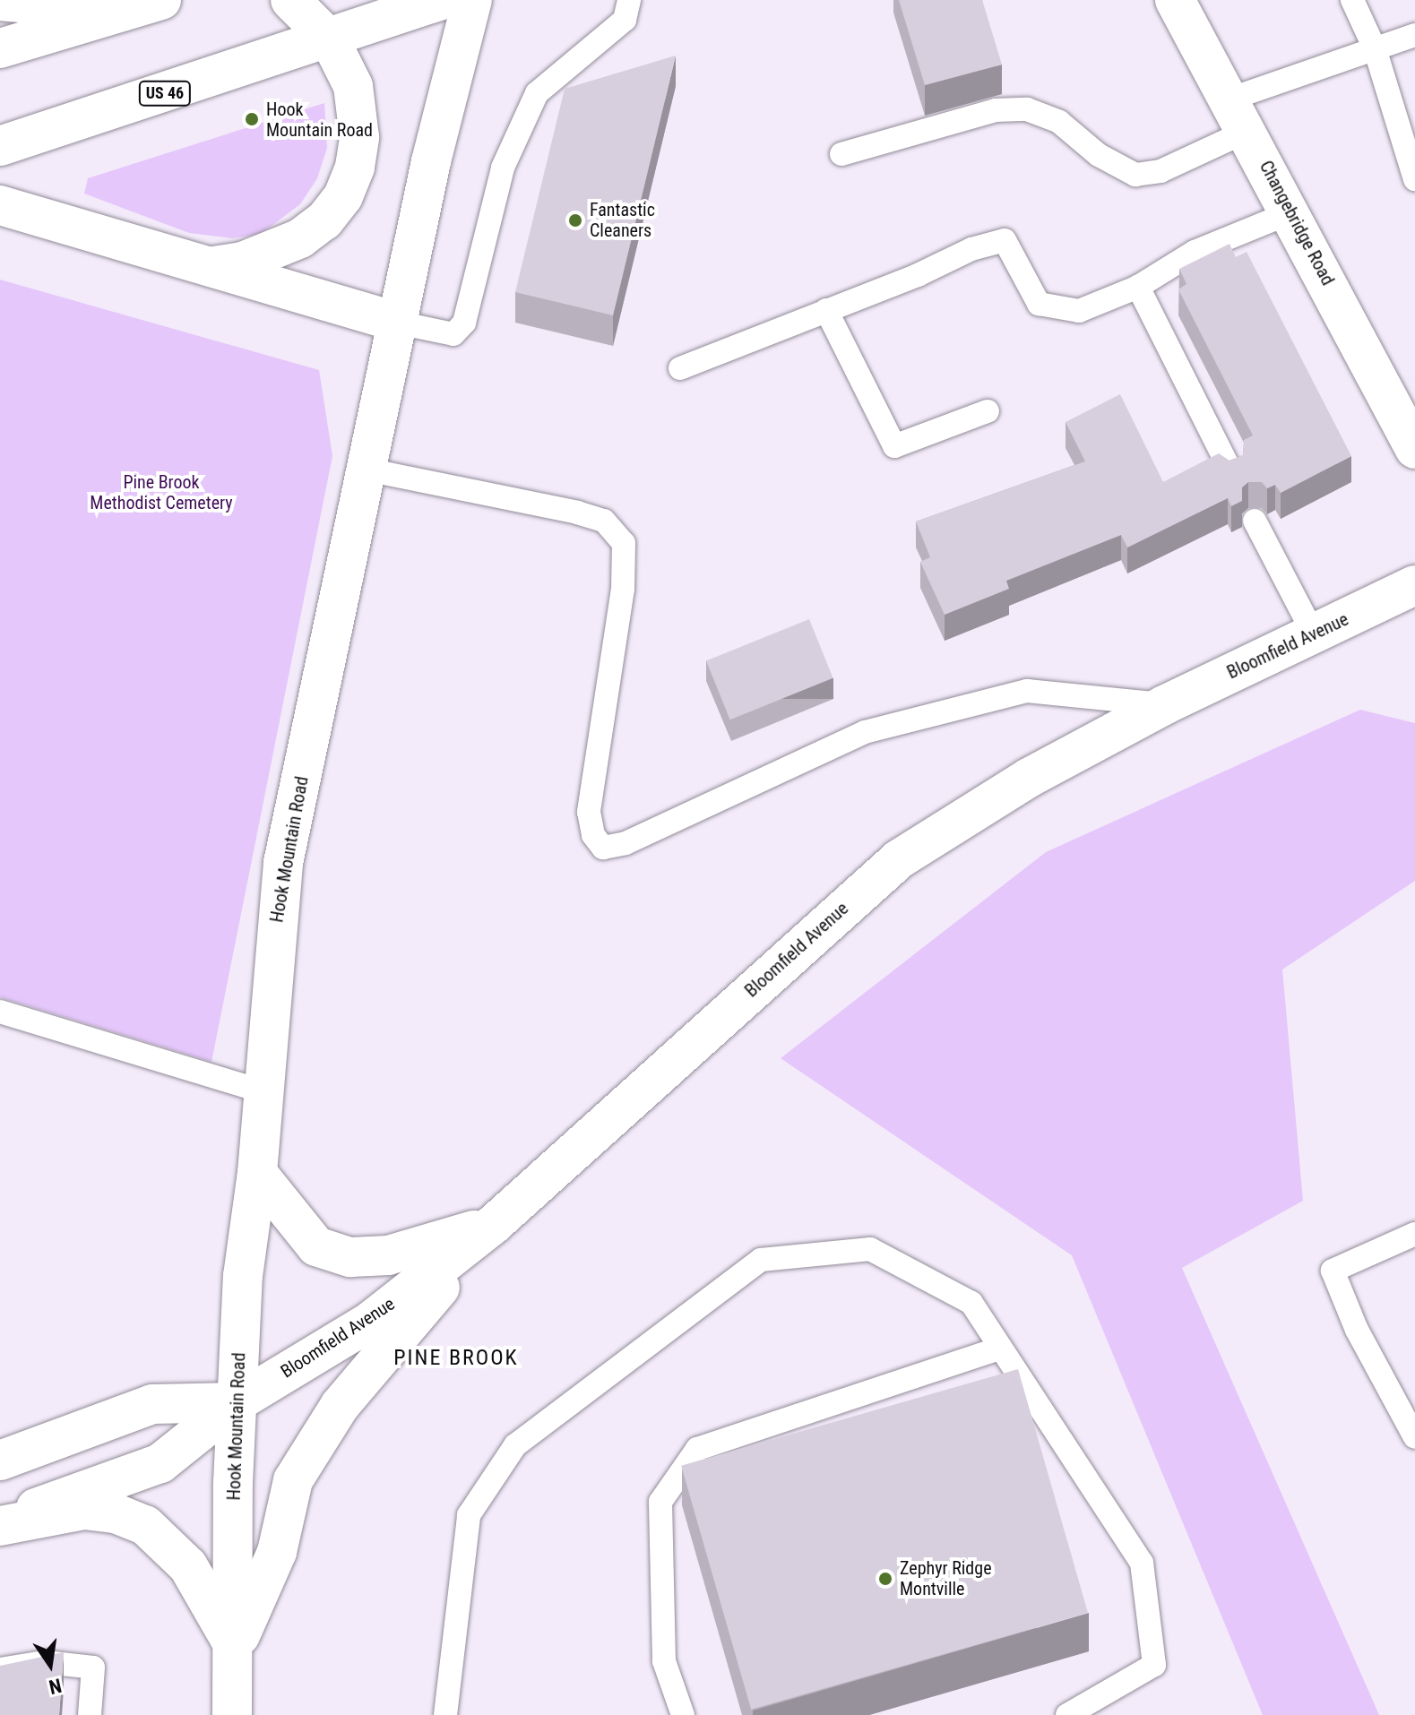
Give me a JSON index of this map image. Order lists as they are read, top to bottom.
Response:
{
  "streets": {
    "main road": [
      "US 46",
      "Changebridge Road",
      "Bloomfield Avenue",
      "Hook Mountain Road"
    ]
  },
  "crossings": [
    ["Bloomfield Avenue", "Hook Mountain Road"]
  ],
  "districts": ["PINE BROOK"],
  "parks": ["Pine Brook Methodist Cemetery"],
  "places": ["Hook Mountain Road", "Fantastic Cleaners", "Zephyr Ridge Montville"],
  "north": "bottom"
}
